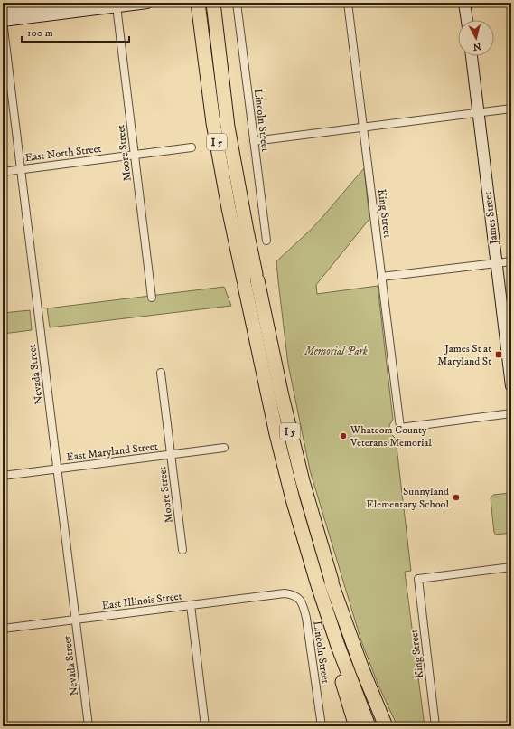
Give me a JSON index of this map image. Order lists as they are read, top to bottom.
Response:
{
  "streets": {
    "highway": ["I 5"],
    "main road": ["James Street"],
    "street": [
      "Lincoln Street",
      "East North Street",
      "Moore Street",
      "King Street",
      "Nevada Street",
      "East Maryland Street",
      "East Illinois Street"
    ]
  },
  "crossings": [
    ["Lincoln Street", "East Illinois Street"],
    ["East North Street", "Moore Street"],
    ["East North Street", "Nevada Street"],
    ["Moore Street", "East Maryland Street"],
    ["Nevada Street", "East Maryland Street"],
    ["Nevada Street", "East Illinois Street"]
  ],
  "parks": ["Memorial Park"],
  "places": {
    "transit": ["James St at Maryland St"],
    "other": ["Whatcom County Veterans Memorial", "Sunnyland Elementary School"]
  },
  "scale_bar": "100 m",
  "north": "bottom"
}
